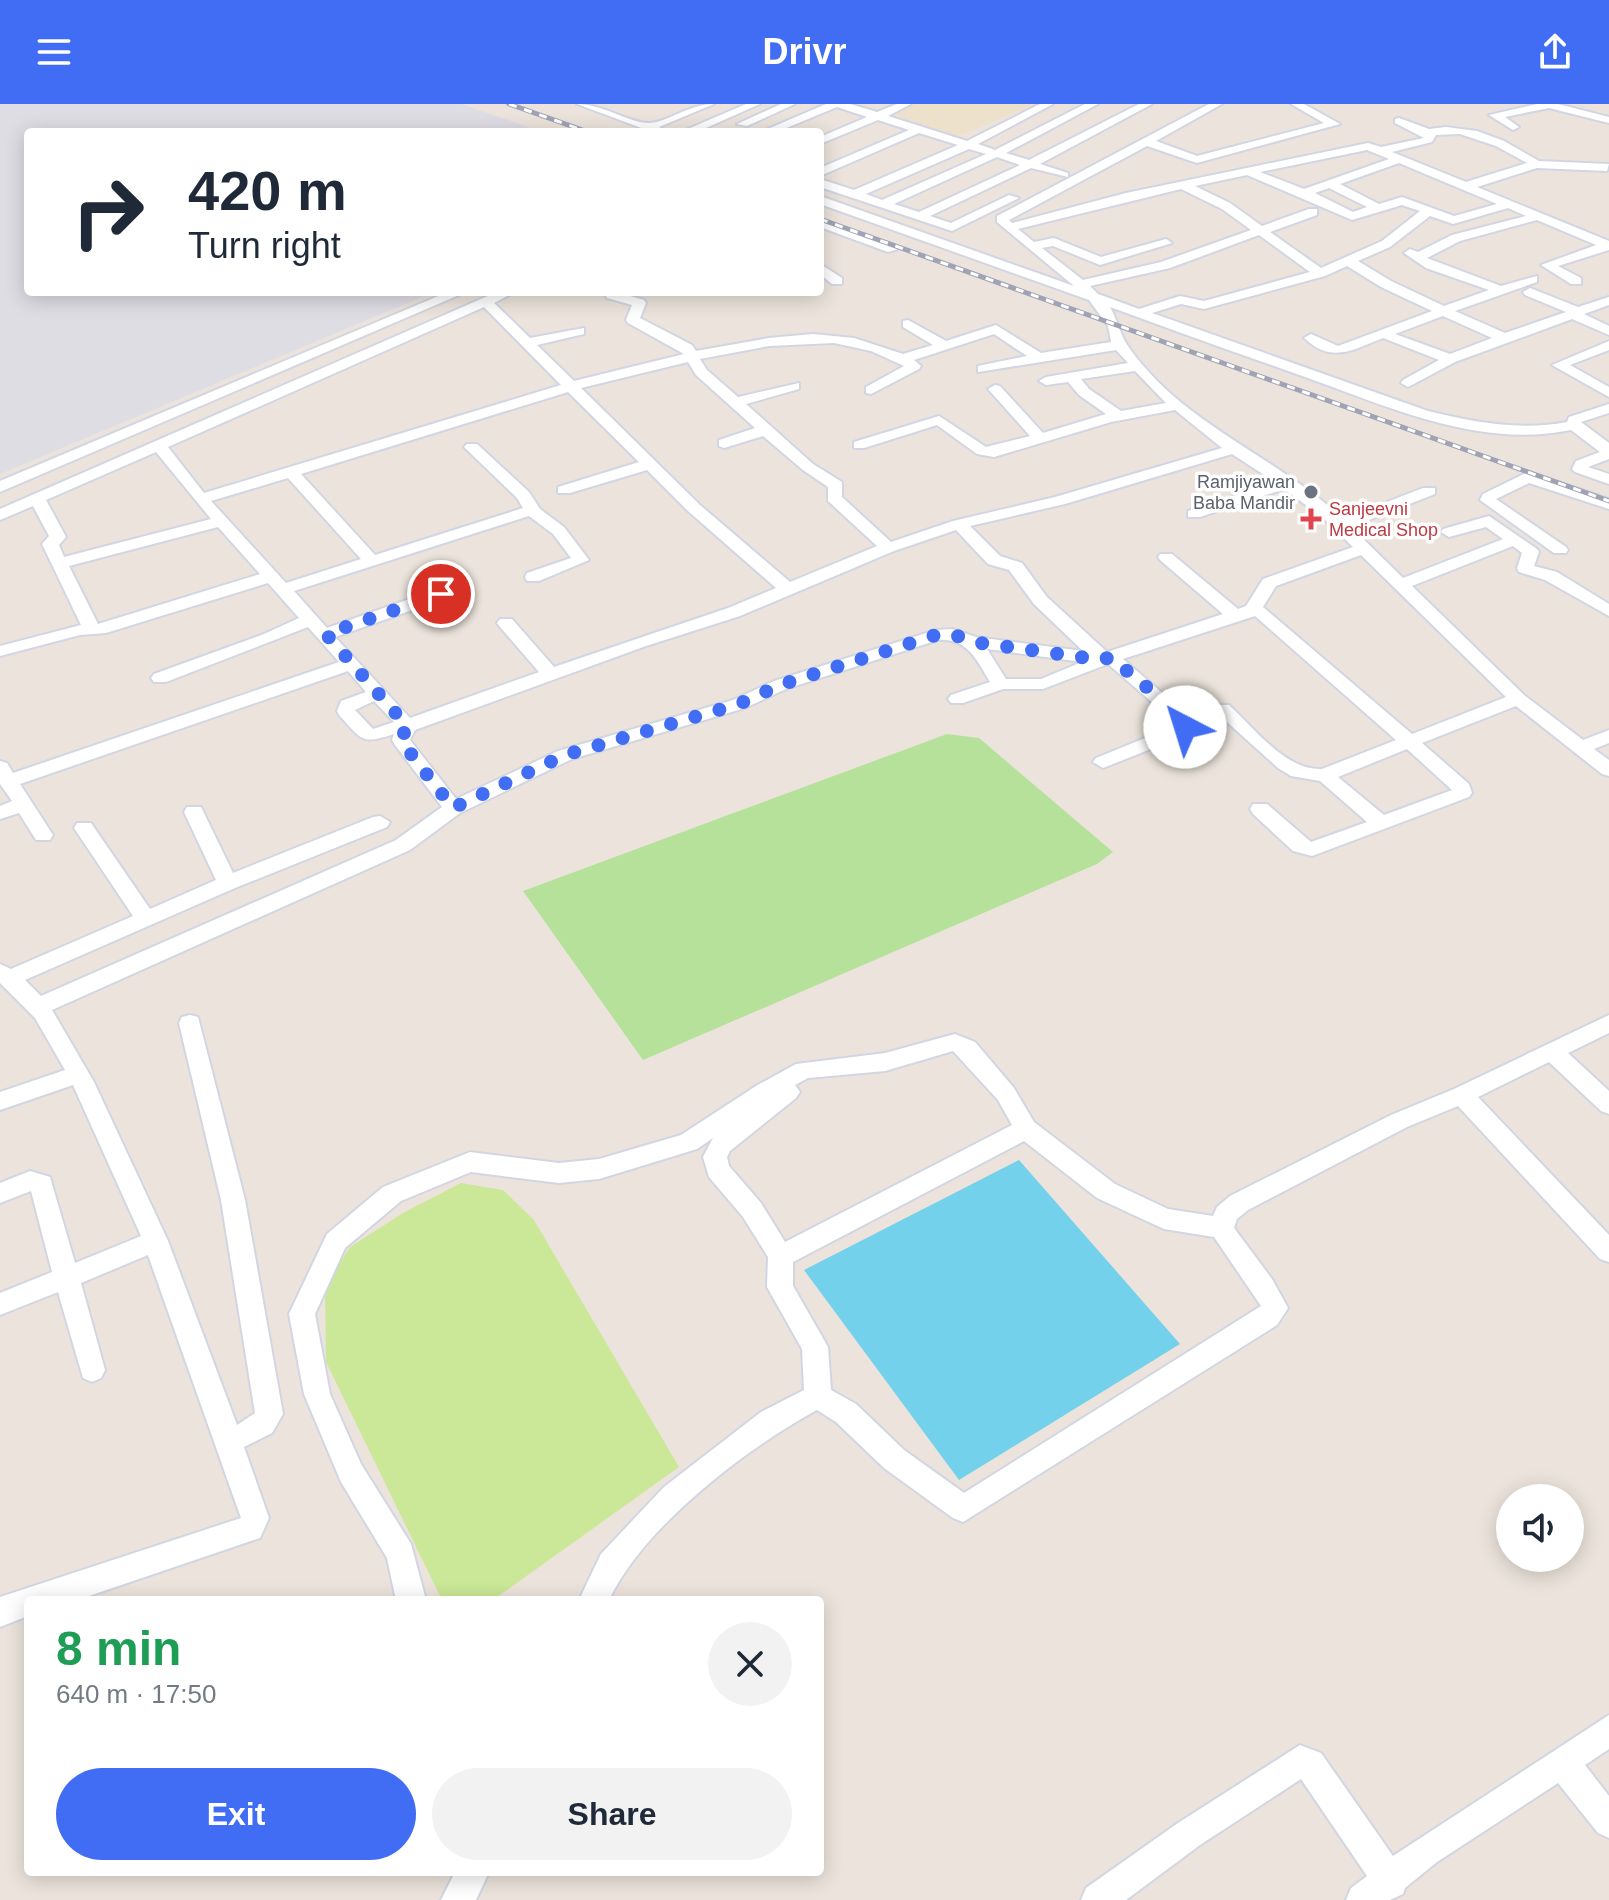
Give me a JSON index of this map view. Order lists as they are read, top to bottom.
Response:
{
  "places": {
    "other": ["Ramjiyawan Baba Mandir"],
    "health": ["Sanjeevni Medical Shop"]
  },
  "page": {
    "header": "Drivr",
    "turn": ["420 m", "Turn right"],
    "heading": ["8 min", "640 m · 17:50"],
    "buttons": ["Exit", "Share"]
  }
}
